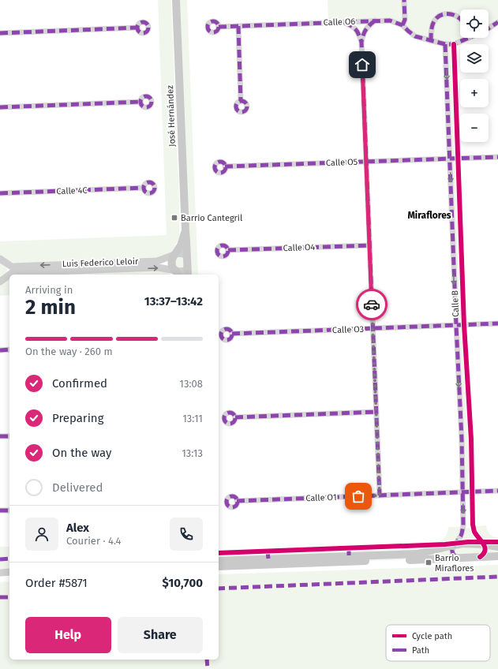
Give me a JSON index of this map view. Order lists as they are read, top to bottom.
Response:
{
  "streets": {
    "main road": ["José Hernández"],
    "street": [
      "Calle O6",
      "Calle O5",
      "Calle 4C",
      "Calle O4",
      "Luis Federico Leloir",
      "Calle B",
      "Calle O3",
      "Calle O1"
    ]
  },
  "crossings": [
    ["Calle O6", "Calle B"],
    ["José Hernández", "Luis Federico Leloir"],
    ["Calle O5", "Calle B"],
    ["Calle B", "Calle O3"],
    ["Calle B", "Calle O1"]
  ],
  "districts": ["Miraflores"],
  "places": {
    "transit": ["Barrio Cantegril", "Barrio Miraflores"]
  },
  "legend": ["Cycle path", "Path"],
  "page": {
    "map_buttons": ["+", "−"],
    "heading": ["2 min", "Arriving in", "13:37–13:42"],
    "panel": [
      "Alex",
      "Courier · 4.4",
      "Order #5871",
      "$10,700"
    ],
    "bar": "On the way · 260 m",
    "list": [
      ["Confirmed", "13:08"],
      ["Preparing", "13:11"],
      ["On the way", "13:13"],
      "Delivered"
    ],
    "buttons": ["Help", "Share"]
  }
}
